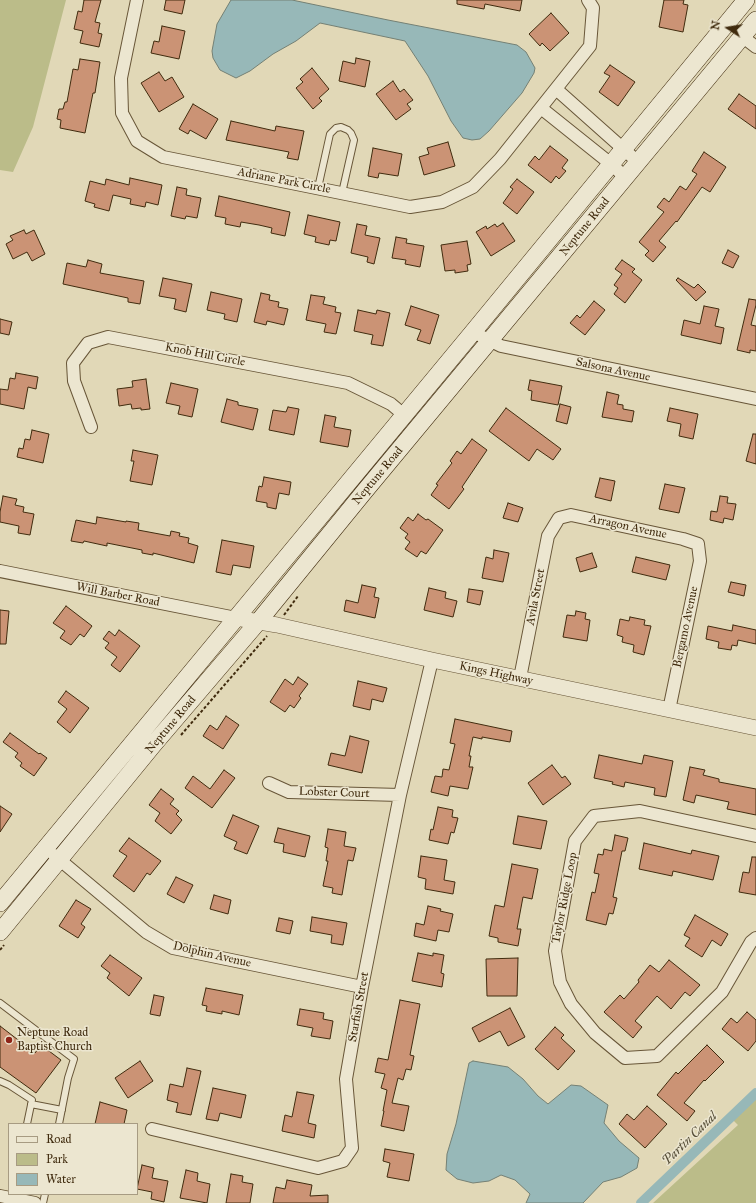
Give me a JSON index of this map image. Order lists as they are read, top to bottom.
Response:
{
  "streets": {
    "main road": ["Neptune Road"],
    "street": [
      "Adriane Park Circle",
      "Knob Hill Circle",
      "Salsona Avenue",
      "Arragon Avenue",
      "Will Barber Road",
      "Avila Street",
      "Bergamo Avenue",
      "Kings Highway",
      "Lobster Court",
      "Taylor Ridge Loop",
      "Dolphin Avenue",
      "Starfish Street"
    ]
  },
  "crossings": [
    ["Neptune Road", "Knob Hill Circle"],
    ["Neptune Road", "Salsona Avenue"],
    ["Neptune Road", "Will Barber Road"],
    ["Neptune Road", "Kings Highway"],
    ["Neptune Road", "Dolphin Avenue"],
    ["Arragon Avenue", "Avila Street"],
    ["Arragon Avenue", "Bergamo Avenue"],
    ["Will Barber Road", "Kings Highway"],
    ["Avila Street", "Kings Highway"],
    ["Bergamo Avenue", "Kings Highway"],
    ["Kings Highway", "Starfish Street"],
    ["Lobster Court", "Starfish Street"],
    ["Dolphin Avenue", "Starfish Street"]
  ],
  "water": ["Partin Canal"],
  "places": ["Neptune Road Baptist Church"],
  "legend": ["Road", "Park", "Water"],
  "north": "left"
}
